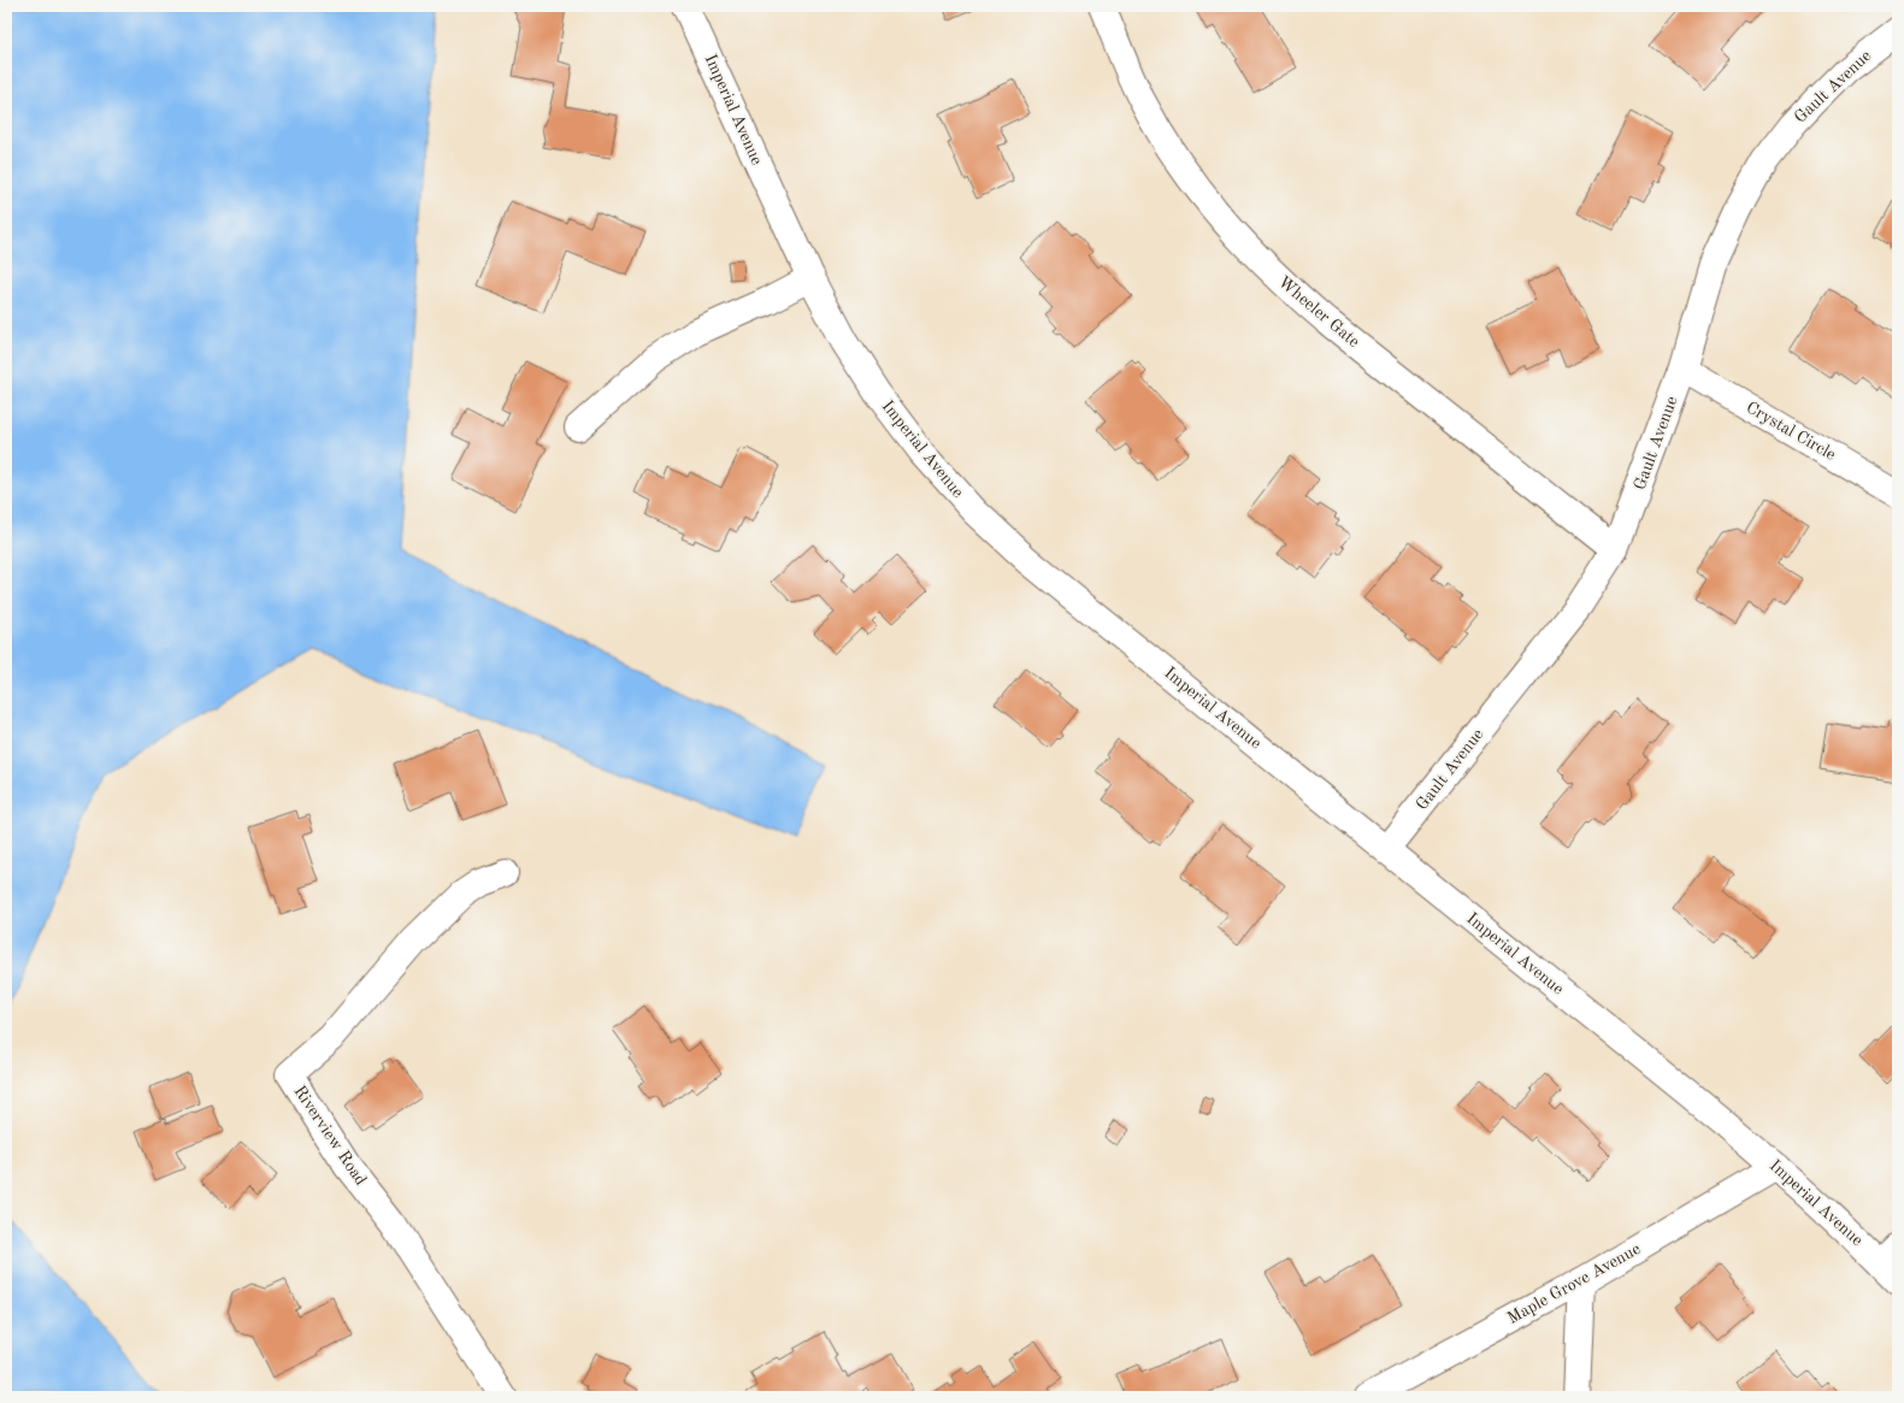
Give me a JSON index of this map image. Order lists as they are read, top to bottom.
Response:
{
  "streets": {
    "street": [
      "Gault Avenue",
      "Imperial Avenue",
      "Wheeler Gate",
      "Crystal Circle",
      "Riverview Road",
      "Maple Grove Avenue"
    ]
  },
  "crossings": [
    ["Gault Avenue", "Imperial Avenue"],
    ["Gault Avenue", "Wheeler Gate"],
    ["Gault Avenue", "Crystal Circle"],
    ["Imperial Avenue", "Maple Grove Avenue"]
  ]
}
